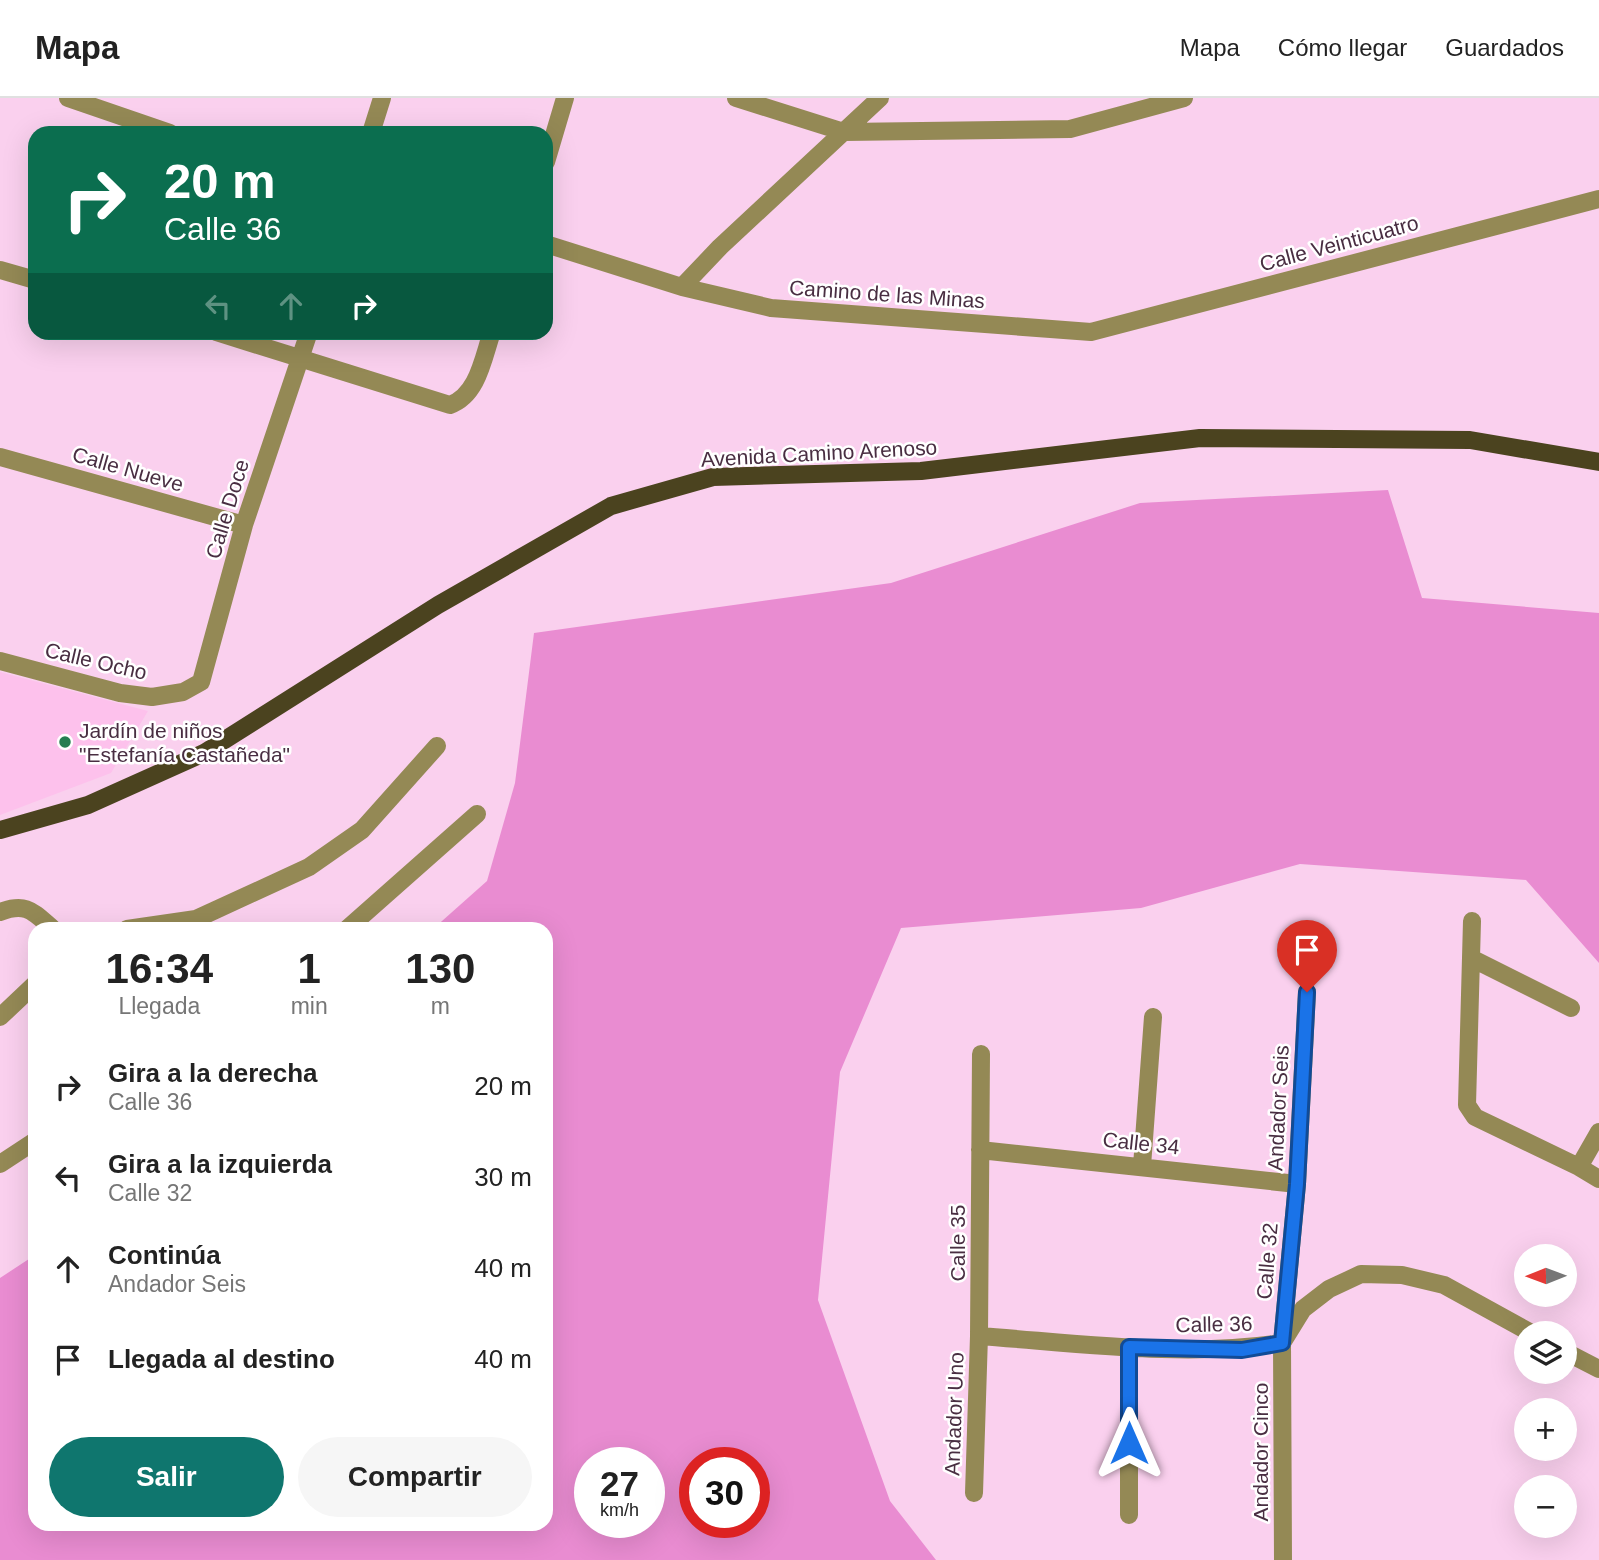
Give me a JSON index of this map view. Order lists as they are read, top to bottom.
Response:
{
  "streets": {
    "main road": ["Avenida Camino Arenoso"],
    "street": [
      "Calle Veinticuatro",
      "Camino de las Minas",
      "Calle Nueve",
      "Calle Doce",
      "Calle Ocho",
      "Andador Seis",
      "Calle 34",
      "Calle 35",
      "Calle 32",
      "Calle 36",
      "Andador Uno",
      "Andador Cinco"
    ]
  },
  "crossings": [
    ["Calle Veinticuatro", "Camino de las Minas"],
    ["Calle Nueve", "Calle Doce"],
    ["Calle Doce", "Calle Ocho"],
    ["Andador Seis", "Calle 34"],
    ["Andador Seis", "Calle 32"],
    ["Calle 34", "Calle 35"],
    ["Calle 34", "Calle 32"],
    ["Calle 35", "Calle 36"],
    ["Calle 35", "Andador Uno"],
    ["Calle 32", "Calle 36"],
    ["Calle 32", "Andador Cinco"],
    ["Calle 36", "Andador Uno"],
    ["Calle 36", "Andador Cinco"]
  ],
  "places": ["Jardín de niños \"Estefanía Castañeda\""],
  "north": "left",
  "page": {
    "header": "Mapa",
    "nav": ["Mapa", "Cómo llegar", "Guardados"],
    "turn": ["20 m", "Calle 36"],
    "eta": [
      "16:34",
      "Llegada",
      "1",
      "min",
      "130",
      "m"
    ],
    "list": [
      {
        "name": "Gira a la derecha",
        "note": "Calle 36",
        "value": "20 m"
      },
      {
        "name": "Gira a la izquierda",
        "note": "Calle 32",
        "value": "30 m"
      },
      {
        "name": "Continúa",
        "note": "Andador Seis",
        "value": "40 m"
      },
      {
        "name": "Llegada al destino",
        "value": "40 m"
      }
    ],
    "map_buttons": ["+", "−"],
    "buttons": ["Salir", "Compartir"],
    "speed": "27 km/h",
    "limit": "30"
  }
}
